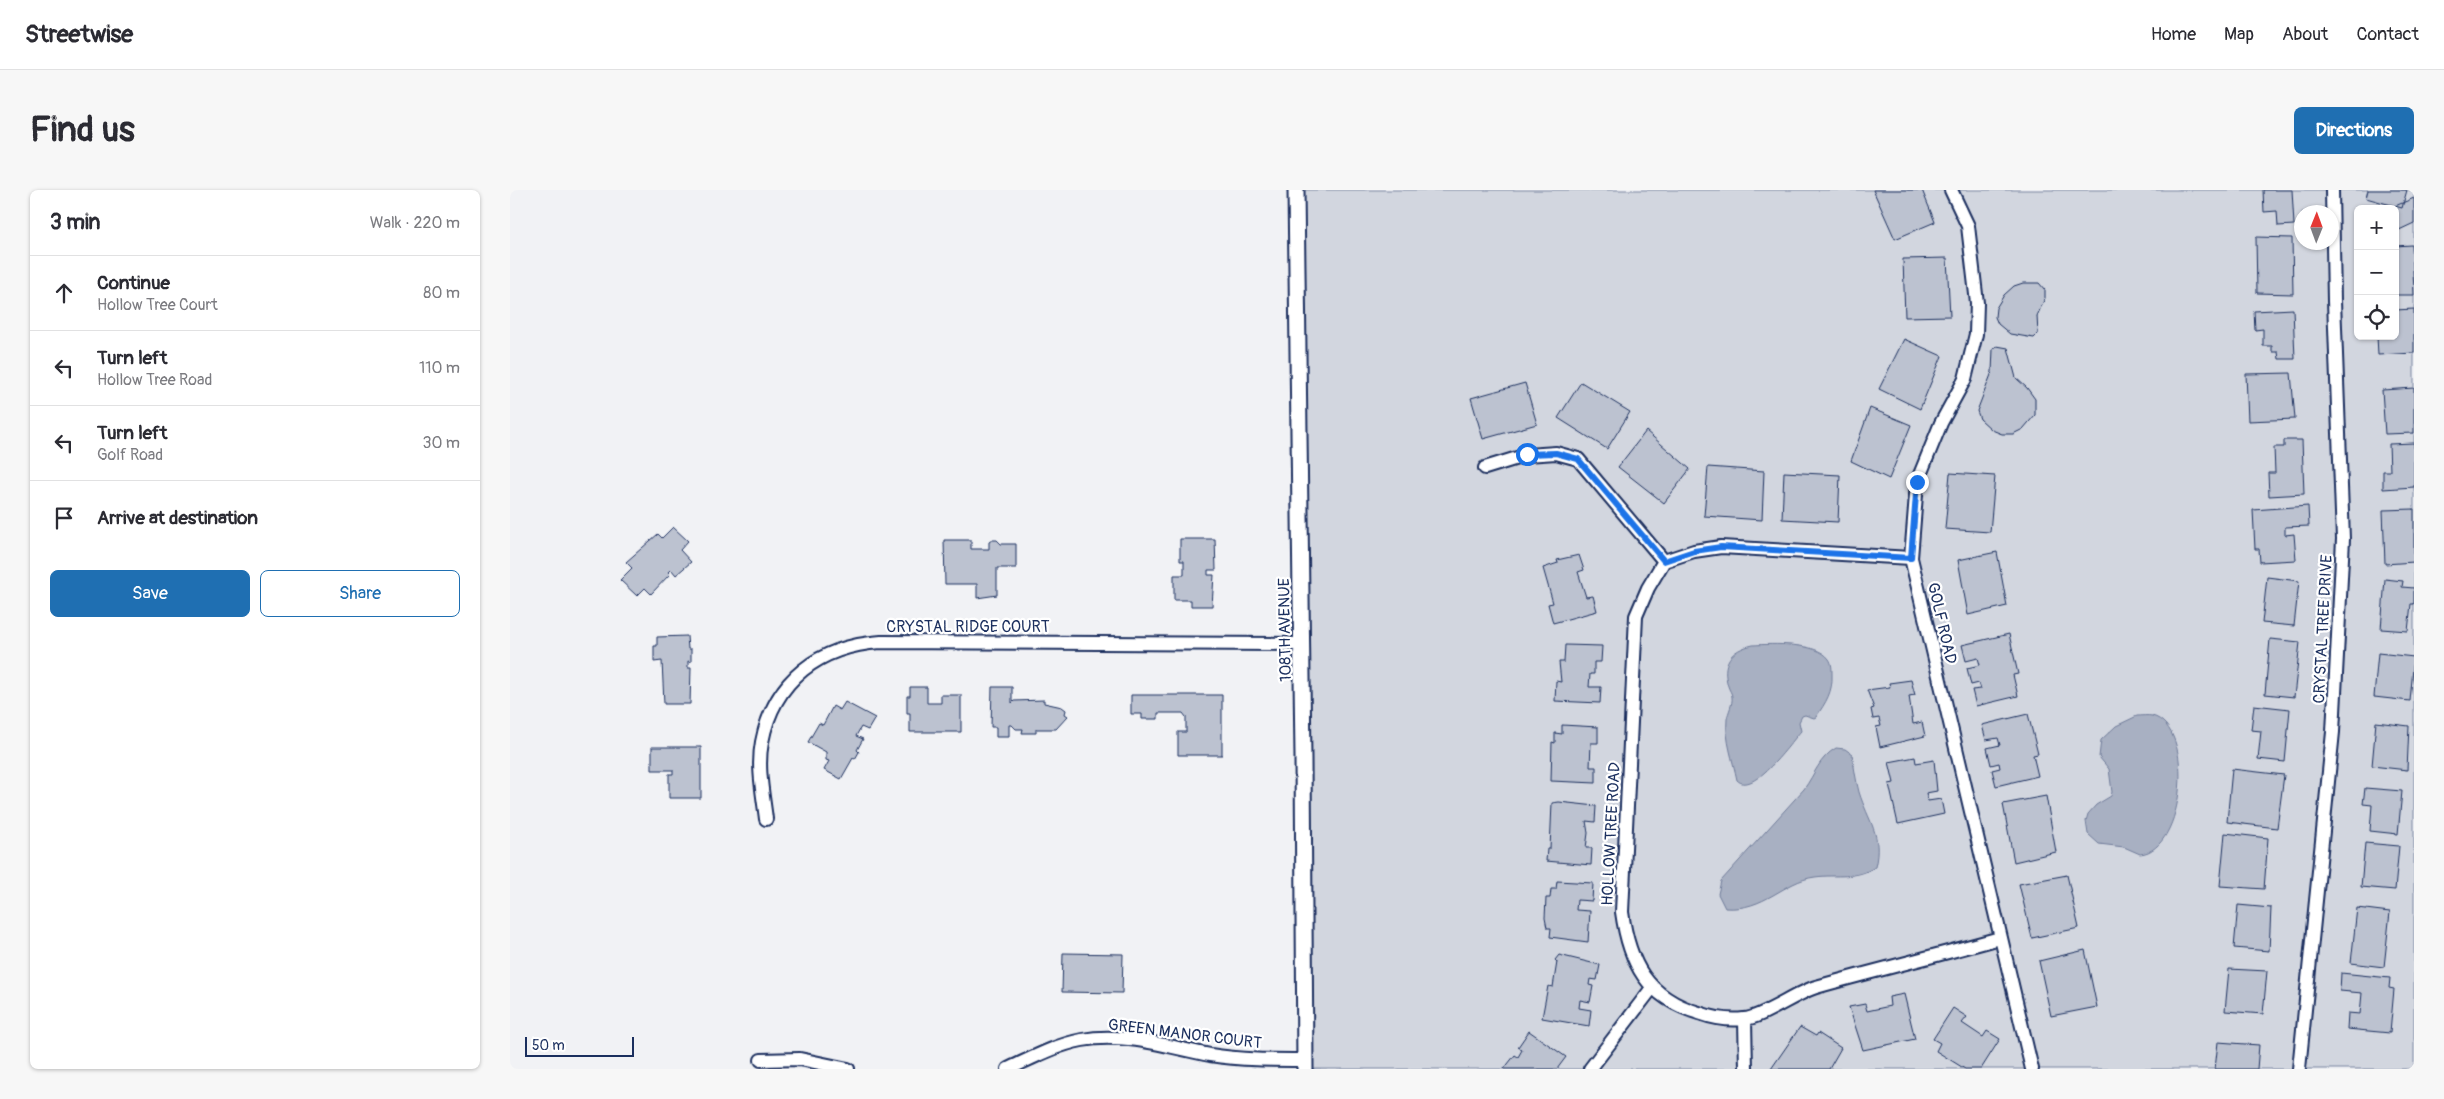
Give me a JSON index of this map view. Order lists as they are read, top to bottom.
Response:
{
  "streets": {
    "street": [
      "GOLF ROAD",
      "CRYSTAL RIDGE COURT",
      "CRYSTAL TREE DRIVE",
      "108TH AVENUE",
      "HOLLOW TREE ROAD",
      "GREEN MANOR COURT"
    ]
  },
  "crossings": [
    ["GOLF ROAD", "HOLLOW TREE ROAD"],
    ["CRYSTAL RIDGE COURT", "108TH AVENUE"],
    ["108TH AVENUE", "GREEN MANOR COURT"]
  ],
  "scale_bar": "50 m",
  "north": "top",
  "page": {
    "header": "Streetwise",
    "nav": [
      "Home",
      "Map",
      "About",
      "Contact"
    ],
    "buttons": [
      "Directions",
      ["Save", "Share"]
    ],
    "title": "Find us",
    "heading": ["3 min", "Walk · 220 m"],
    "map_buttons": ["+", "−"],
    "list": [
      ["Continue", "Hollow Tree Court", "80 m"],
      ["Turn left", "Hollow Tree Road", "110 m"],
      ["Turn left", "Golf Road", "30 m"],
      "Arrive at destination"
    ],
    "scale": "50 m"
  }
}
